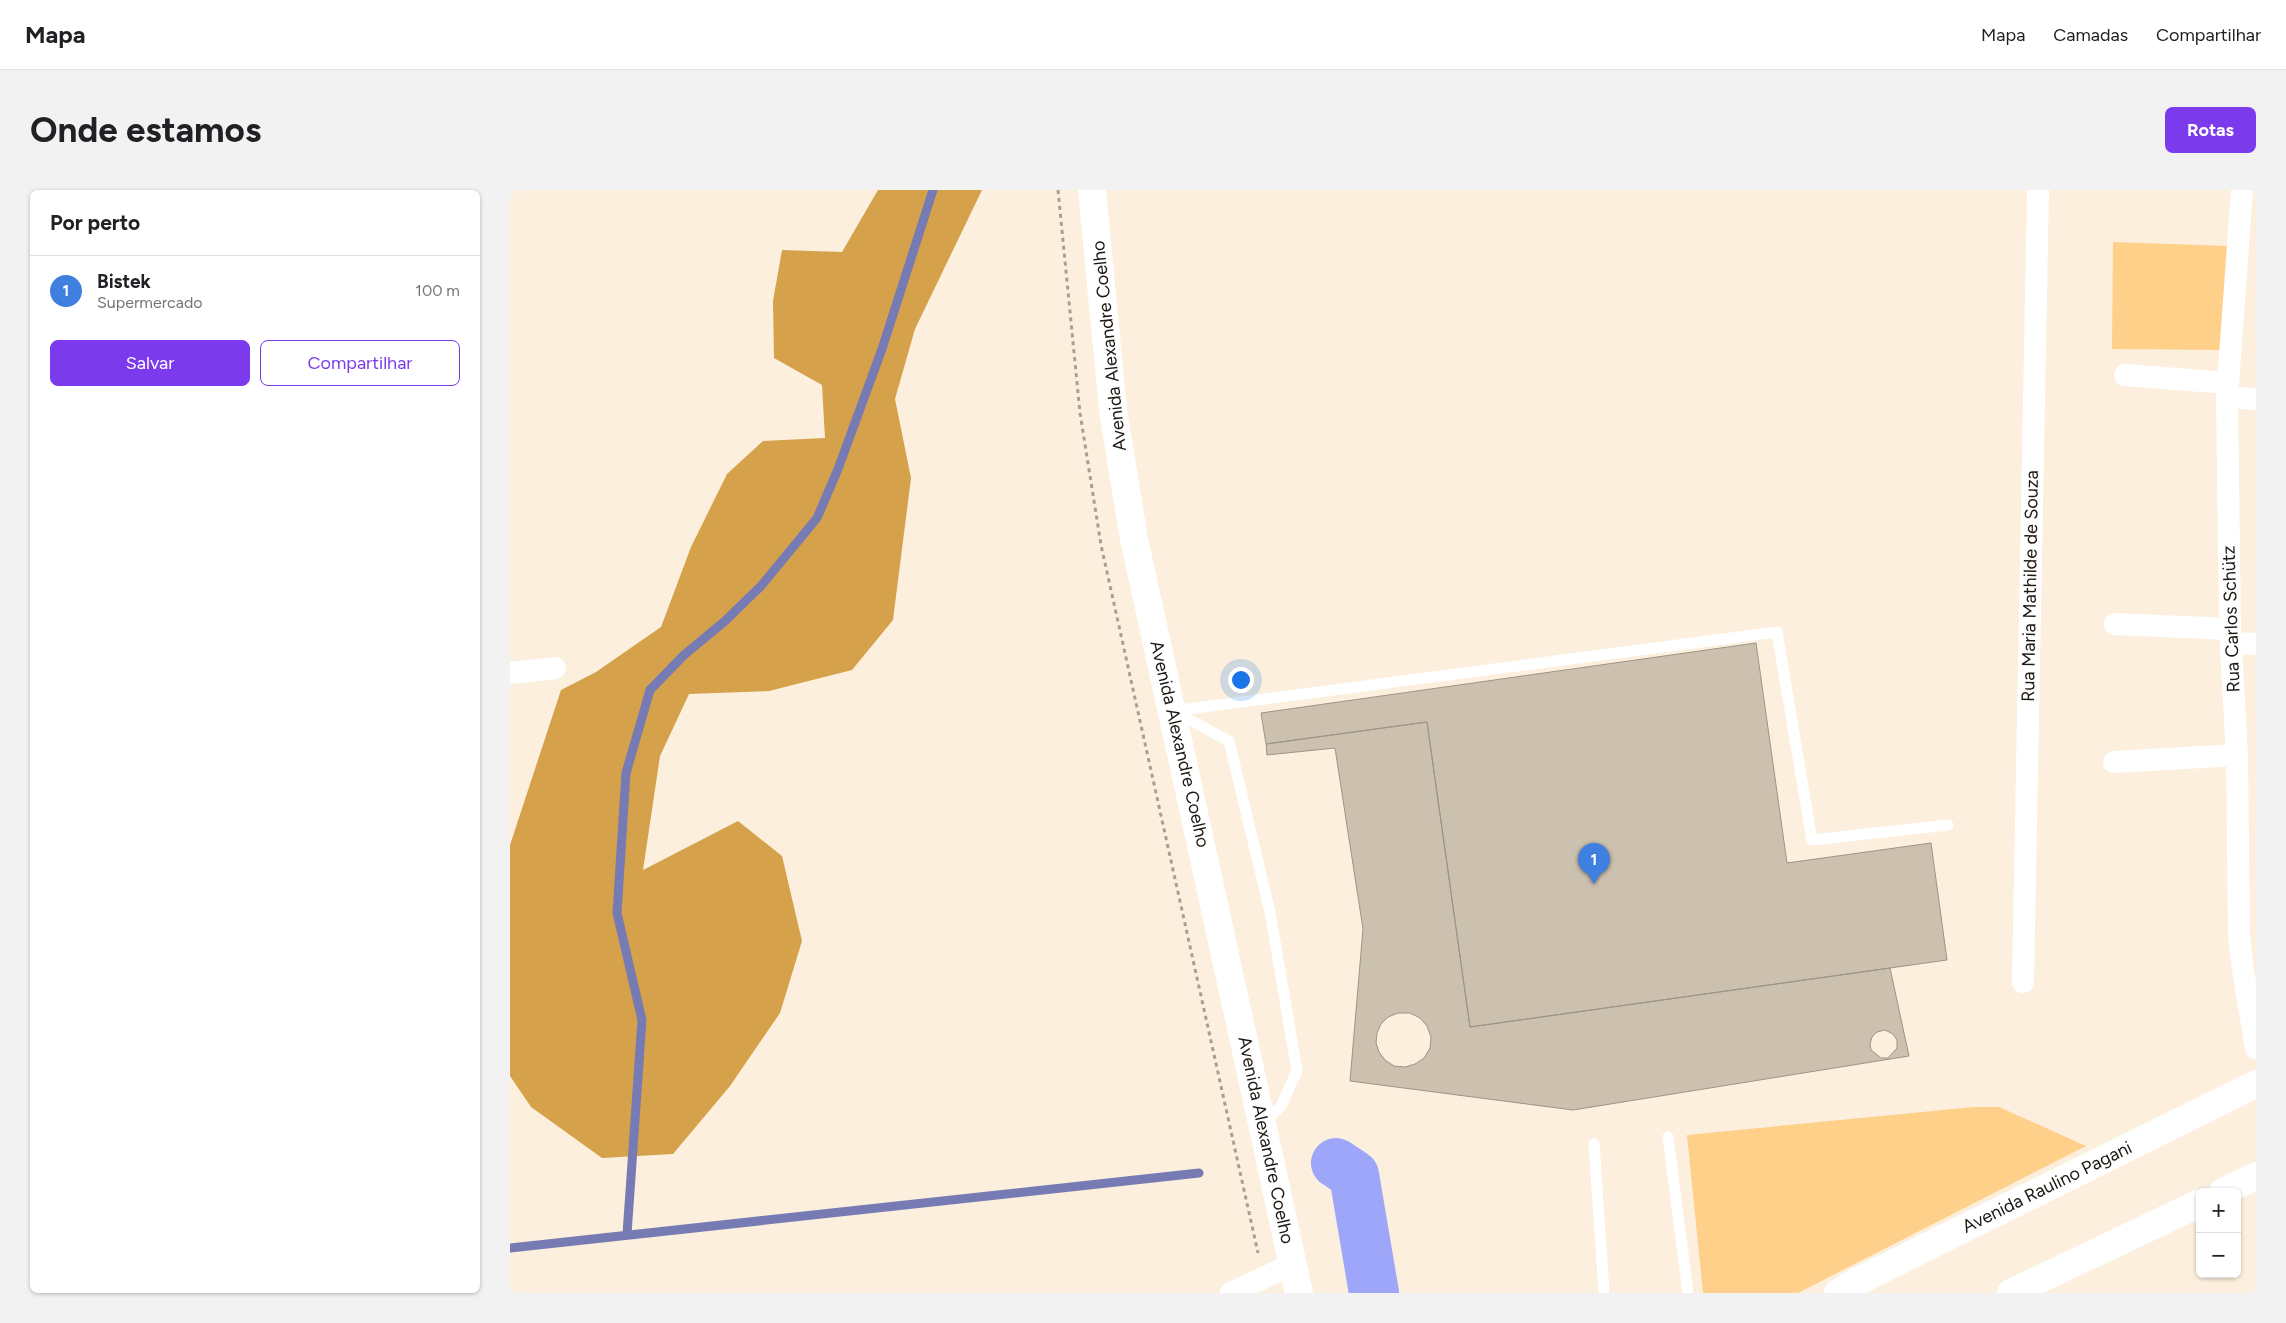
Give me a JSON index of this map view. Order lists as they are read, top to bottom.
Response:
{
  "streets": {
    "main road": ["Avenida Alexandre Coelho", "Avenida Raulino Pagani"],
    "street": ["Rua Maria Mathilde de Souza", "Rua Carlos Schütz"]
  },
  "page": {
    "header": "Mapa",
    "nav": ["Mapa", "Camadas", "Compartilhar"],
    "buttons": [
      "Rotas",
      ["Salvar", "Compartilhar"]
    ],
    "title": "Onde estamos",
    "heading": "Por perto",
    "list": [
      {
        "mark": "1",
        "name": "Bistek",
        "note": "Supermercado",
        "value": "100 m"
      }
    ],
    "pins": "1",
    "map_buttons": ["+", "−"]
  }
}
